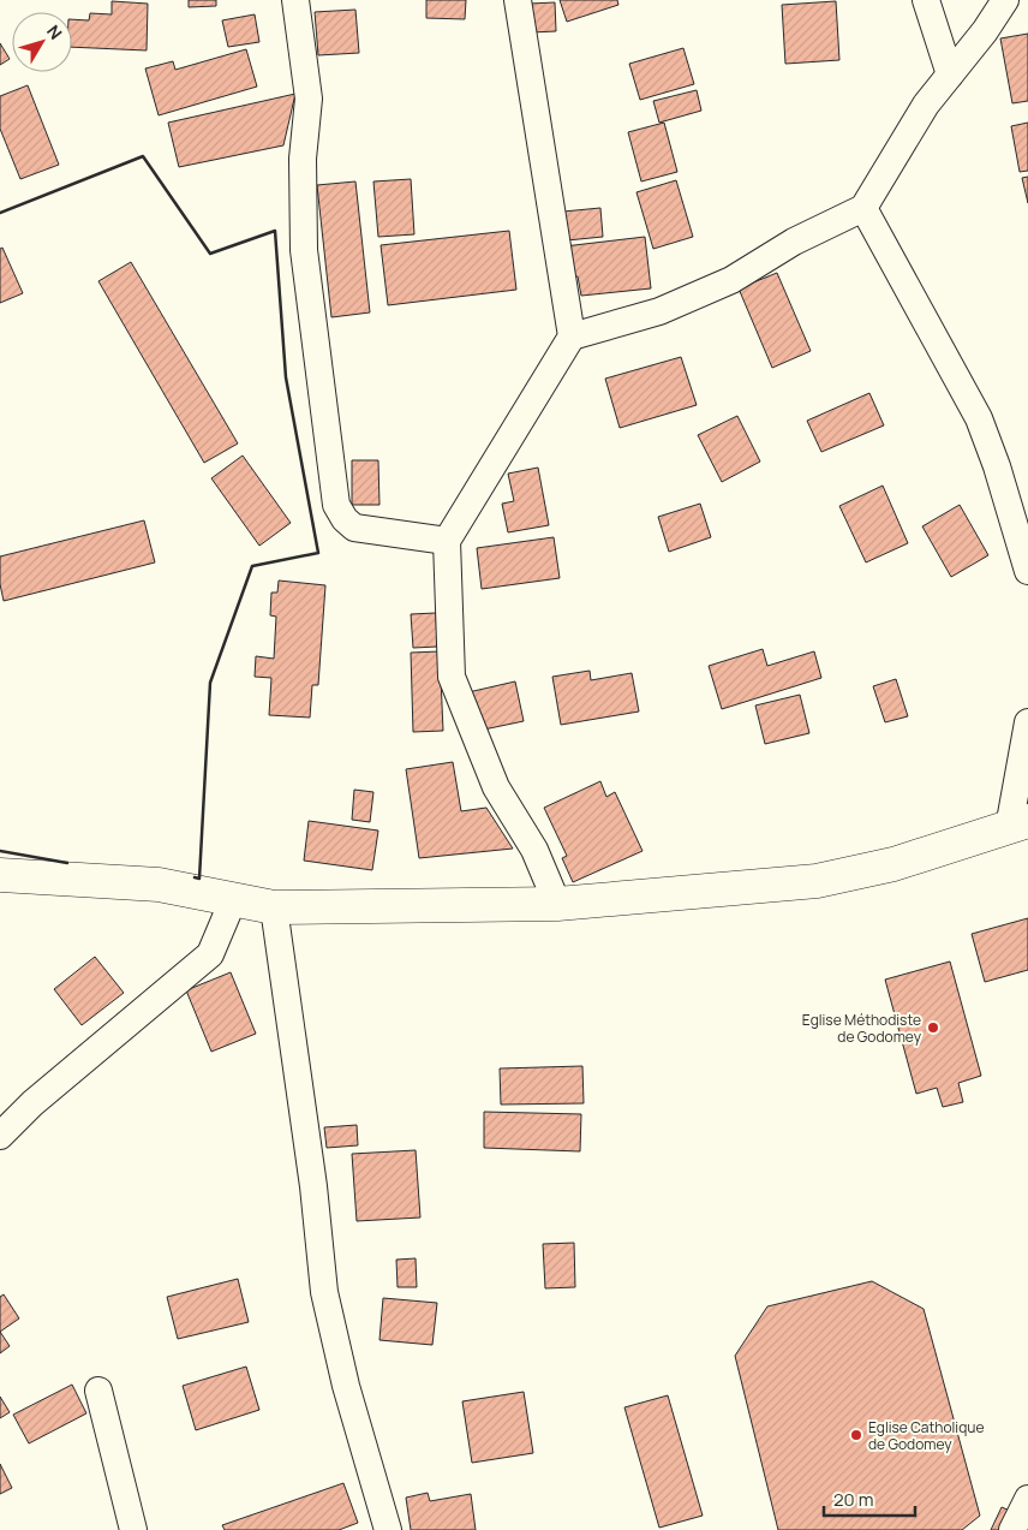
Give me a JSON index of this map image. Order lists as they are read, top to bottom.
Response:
{
  "places": ["Eglise Méthodiste de Godomey", "Eglise Catholique de Godomey"],
  "scale_bar": "20 m",
  "north": "top right"
}
